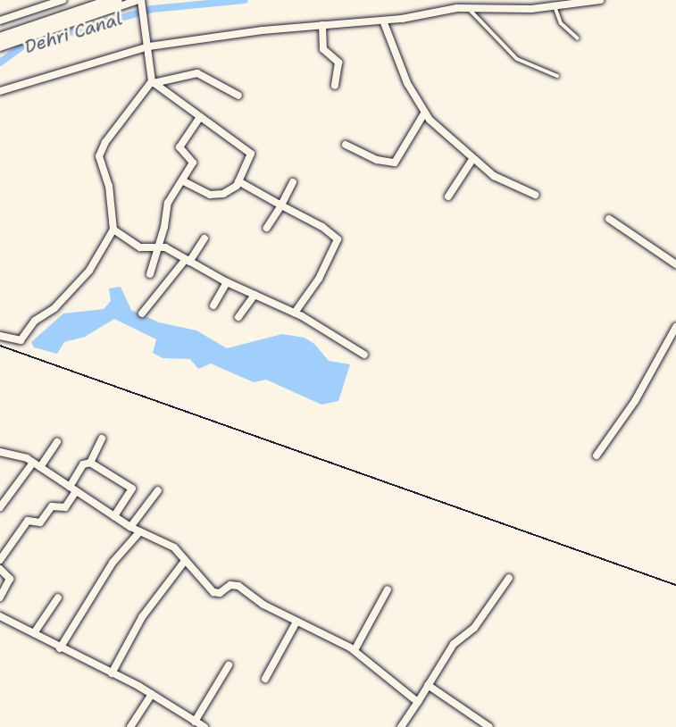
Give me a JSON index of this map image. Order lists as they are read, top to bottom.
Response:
{
  "water": ["Dehri Canal"]
}
